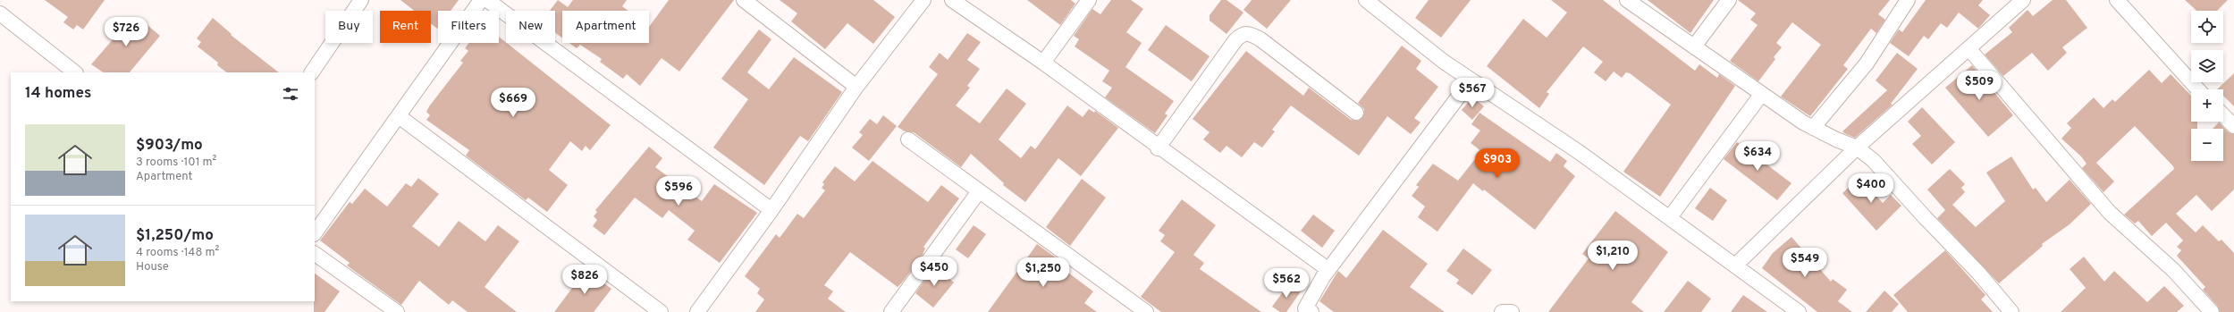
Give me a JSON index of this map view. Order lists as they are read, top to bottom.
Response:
{
  "page": {
    "map_buttons": ["+", "−"],
    "chip": [
      "Buy",
      "Rent",
      "Filters",
      "New",
      "Apartment"
    ],
    "price": [
      "$726",
      "$509",
      "$567",
      "$669",
      "$634",
      "$903",
      "$400",
      "$596",
      "$1,210",
      "$549",
      "$450",
      "$1,250",
      "$826",
      "$562"
    ],
    "heading": "14 homes",
    "list": [
      {
        "name": "$903/mo",
        "note": "3 rooms · 101 m² · Apartment"
      },
      {
        "name": "$1,250/mo",
        "note": "4 rooms · 148 m² · House"
      }
    ]
  }
}
